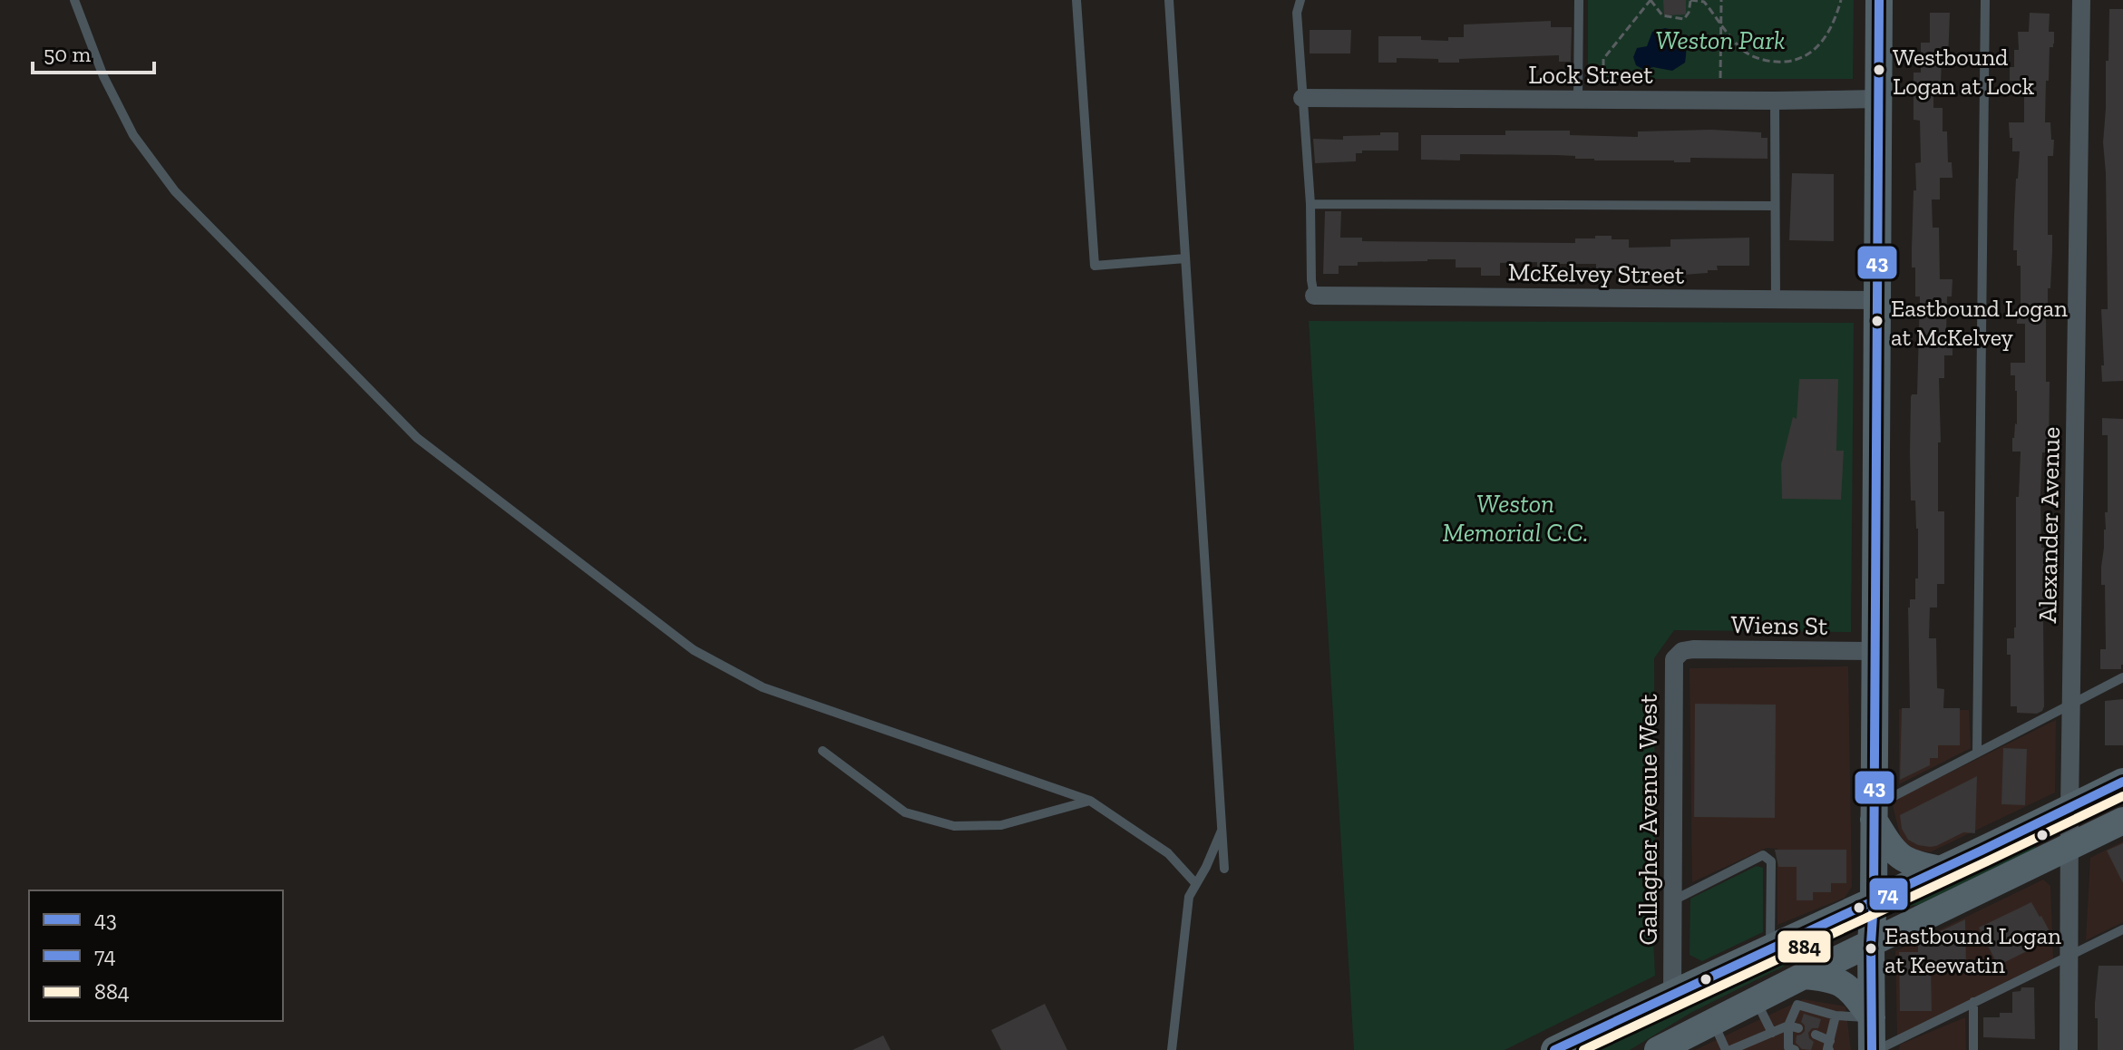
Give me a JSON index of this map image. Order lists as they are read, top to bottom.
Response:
{
  "streets": {
    "street": [
      "Lock Street",
      "McKelvey Street",
      "Alexander Avenue",
      "Wiens St",
      "Gallagher Avenue West"
    ]
  },
  "crossings": [
    ["Wiens St", "Gallagher Avenue West"]
  ],
  "parks": ["Weston Park", "Weston Memorial C.C."],
  "places": ["Westbound Logan at Lock", "Eastbound Logan at McKelvey", "Eastbound Logan at Keewatin"],
  "lines": ["transit line 43", "transit line 74", "transit line 884"],
  "legend": ["43", "74", "884"],
  "scale_bar": "50 m"
}
